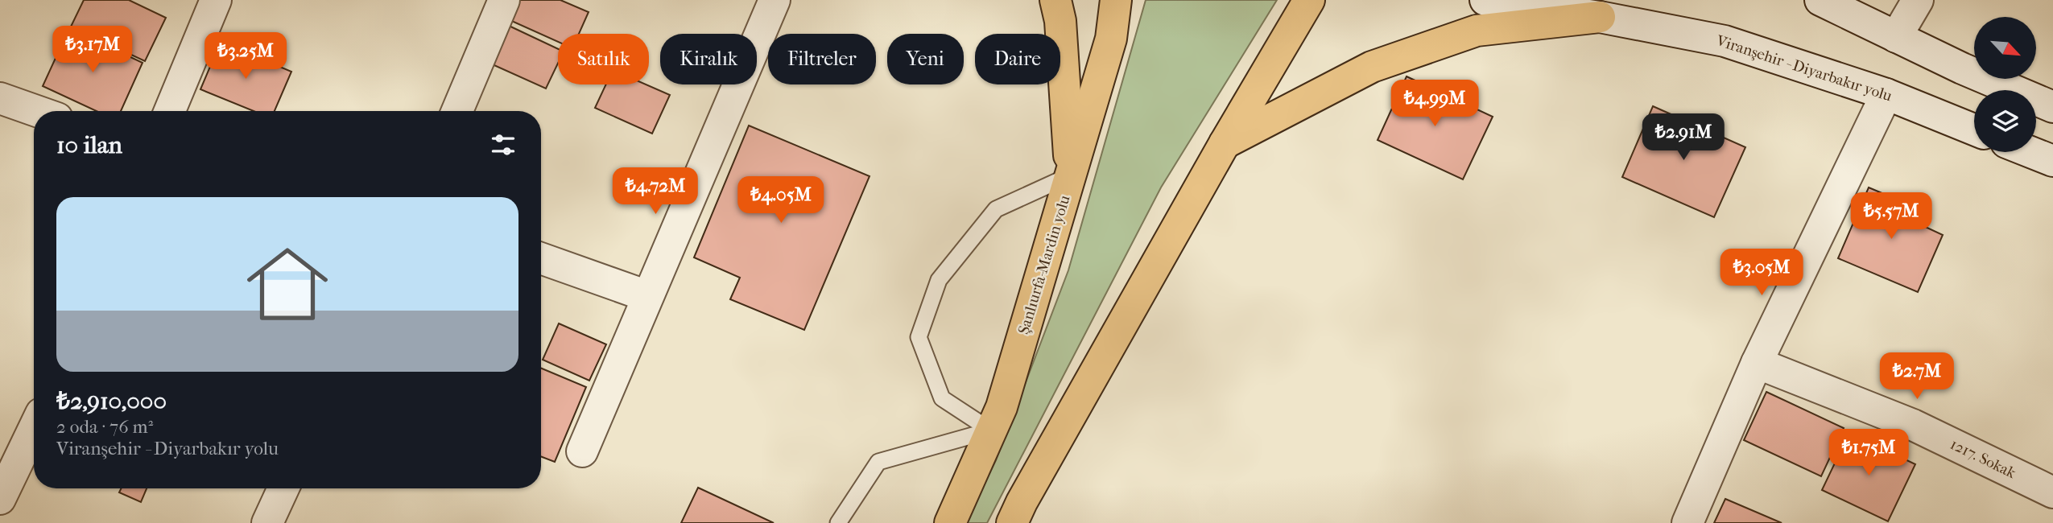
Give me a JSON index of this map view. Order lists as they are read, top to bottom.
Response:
{
  "streets": {
    "highway": ["Şanlıurfa-Mardin yolu"],
    "street": ["Viranşehir - Diyarbakır yolu", "1217. Sokak"]
  },
  "north": "bottom right",
  "page": {
    "price": [
      "₺3.17M",
      "₺3.25M",
      "₺4.99M",
      "₺2.91M",
      "₺4.72M",
      "₺4.05M",
      "₺5.57M",
      "₺3.05M",
      "₺2.7M",
      "₺1.75M"
    ],
    "chip": [
      "Satılık",
      "Kiralık",
      "Filtreler",
      "Yeni",
      "Daire"
    ],
    "heading": "10 ilan",
    "list": [
      {
        "name": "₺2,910,000",
        "note": "2 oda · 76 m² · Viranşehir - Diyarbakır yolu"
      }
    ]
  }
}
